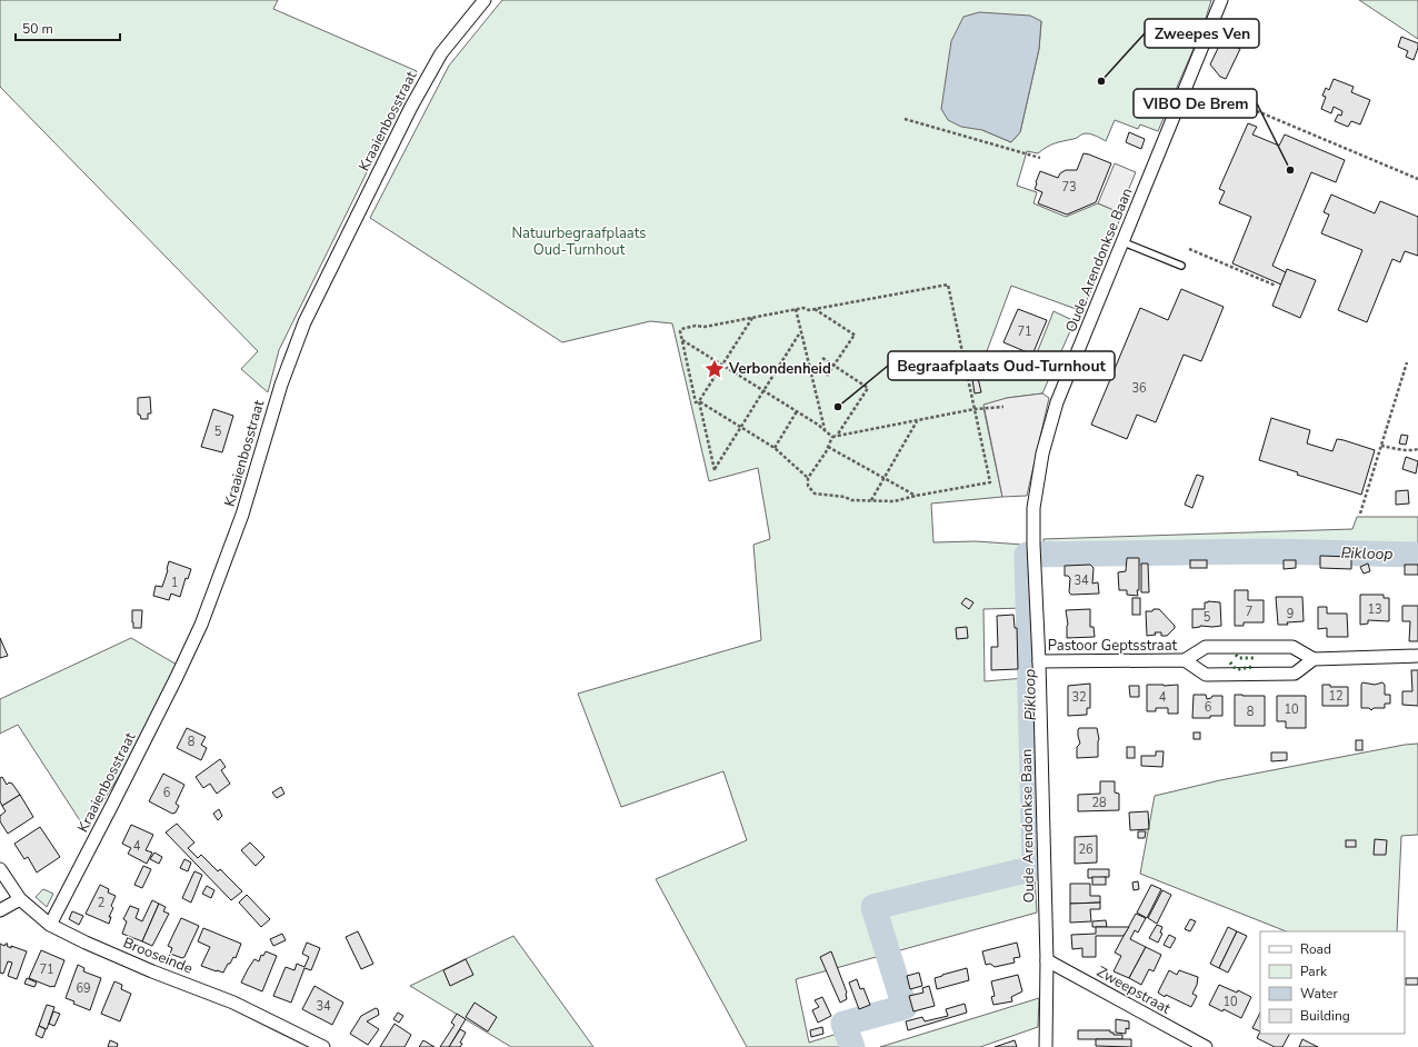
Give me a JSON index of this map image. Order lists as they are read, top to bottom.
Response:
{
  "streets": {
    "street": [
      "Kraaienbosstraat",
      "Oude Arendonkse Baan",
      "Pastoor Geptsstraat",
      "Brooseinde",
      "Zweepstraat"
    ]
  },
  "crossings": [
    ["Kraaienbosstraat", "Brooseinde"],
    ["Oude Arendonkse Baan", "Pastoor Geptsstraat"],
    ["Oude Arendonkse Baan", "Zweepstraat"]
  ],
  "water": ["Pikloop"],
  "parks": ["Natuurbegraafplaats Oud-Turnhout"],
  "places": {
    "other": ["Zweepes Ven", "VIBO De Brem", "Begraafplaats Oud-Turnhout"],
    "place": ["Verbondenheid"]
  },
  "house_numbers": [
    "73",
    "71",
    "36",
    "5",
    "34",
    "1",
    "13",
    "7",
    "9",
    "5",
    "12",
    "32",
    "4",
    "6",
    "10",
    "8",
    "8",
    "6",
    "28",
    "4",
    "26",
    "2",
    "71",
    "69",
    "10",
    "34"
  ],
  "legend": [
    "Road",
    "Park",
    "Water",
    "Building"
  ],
  "scale_bar": "50 m"
}
